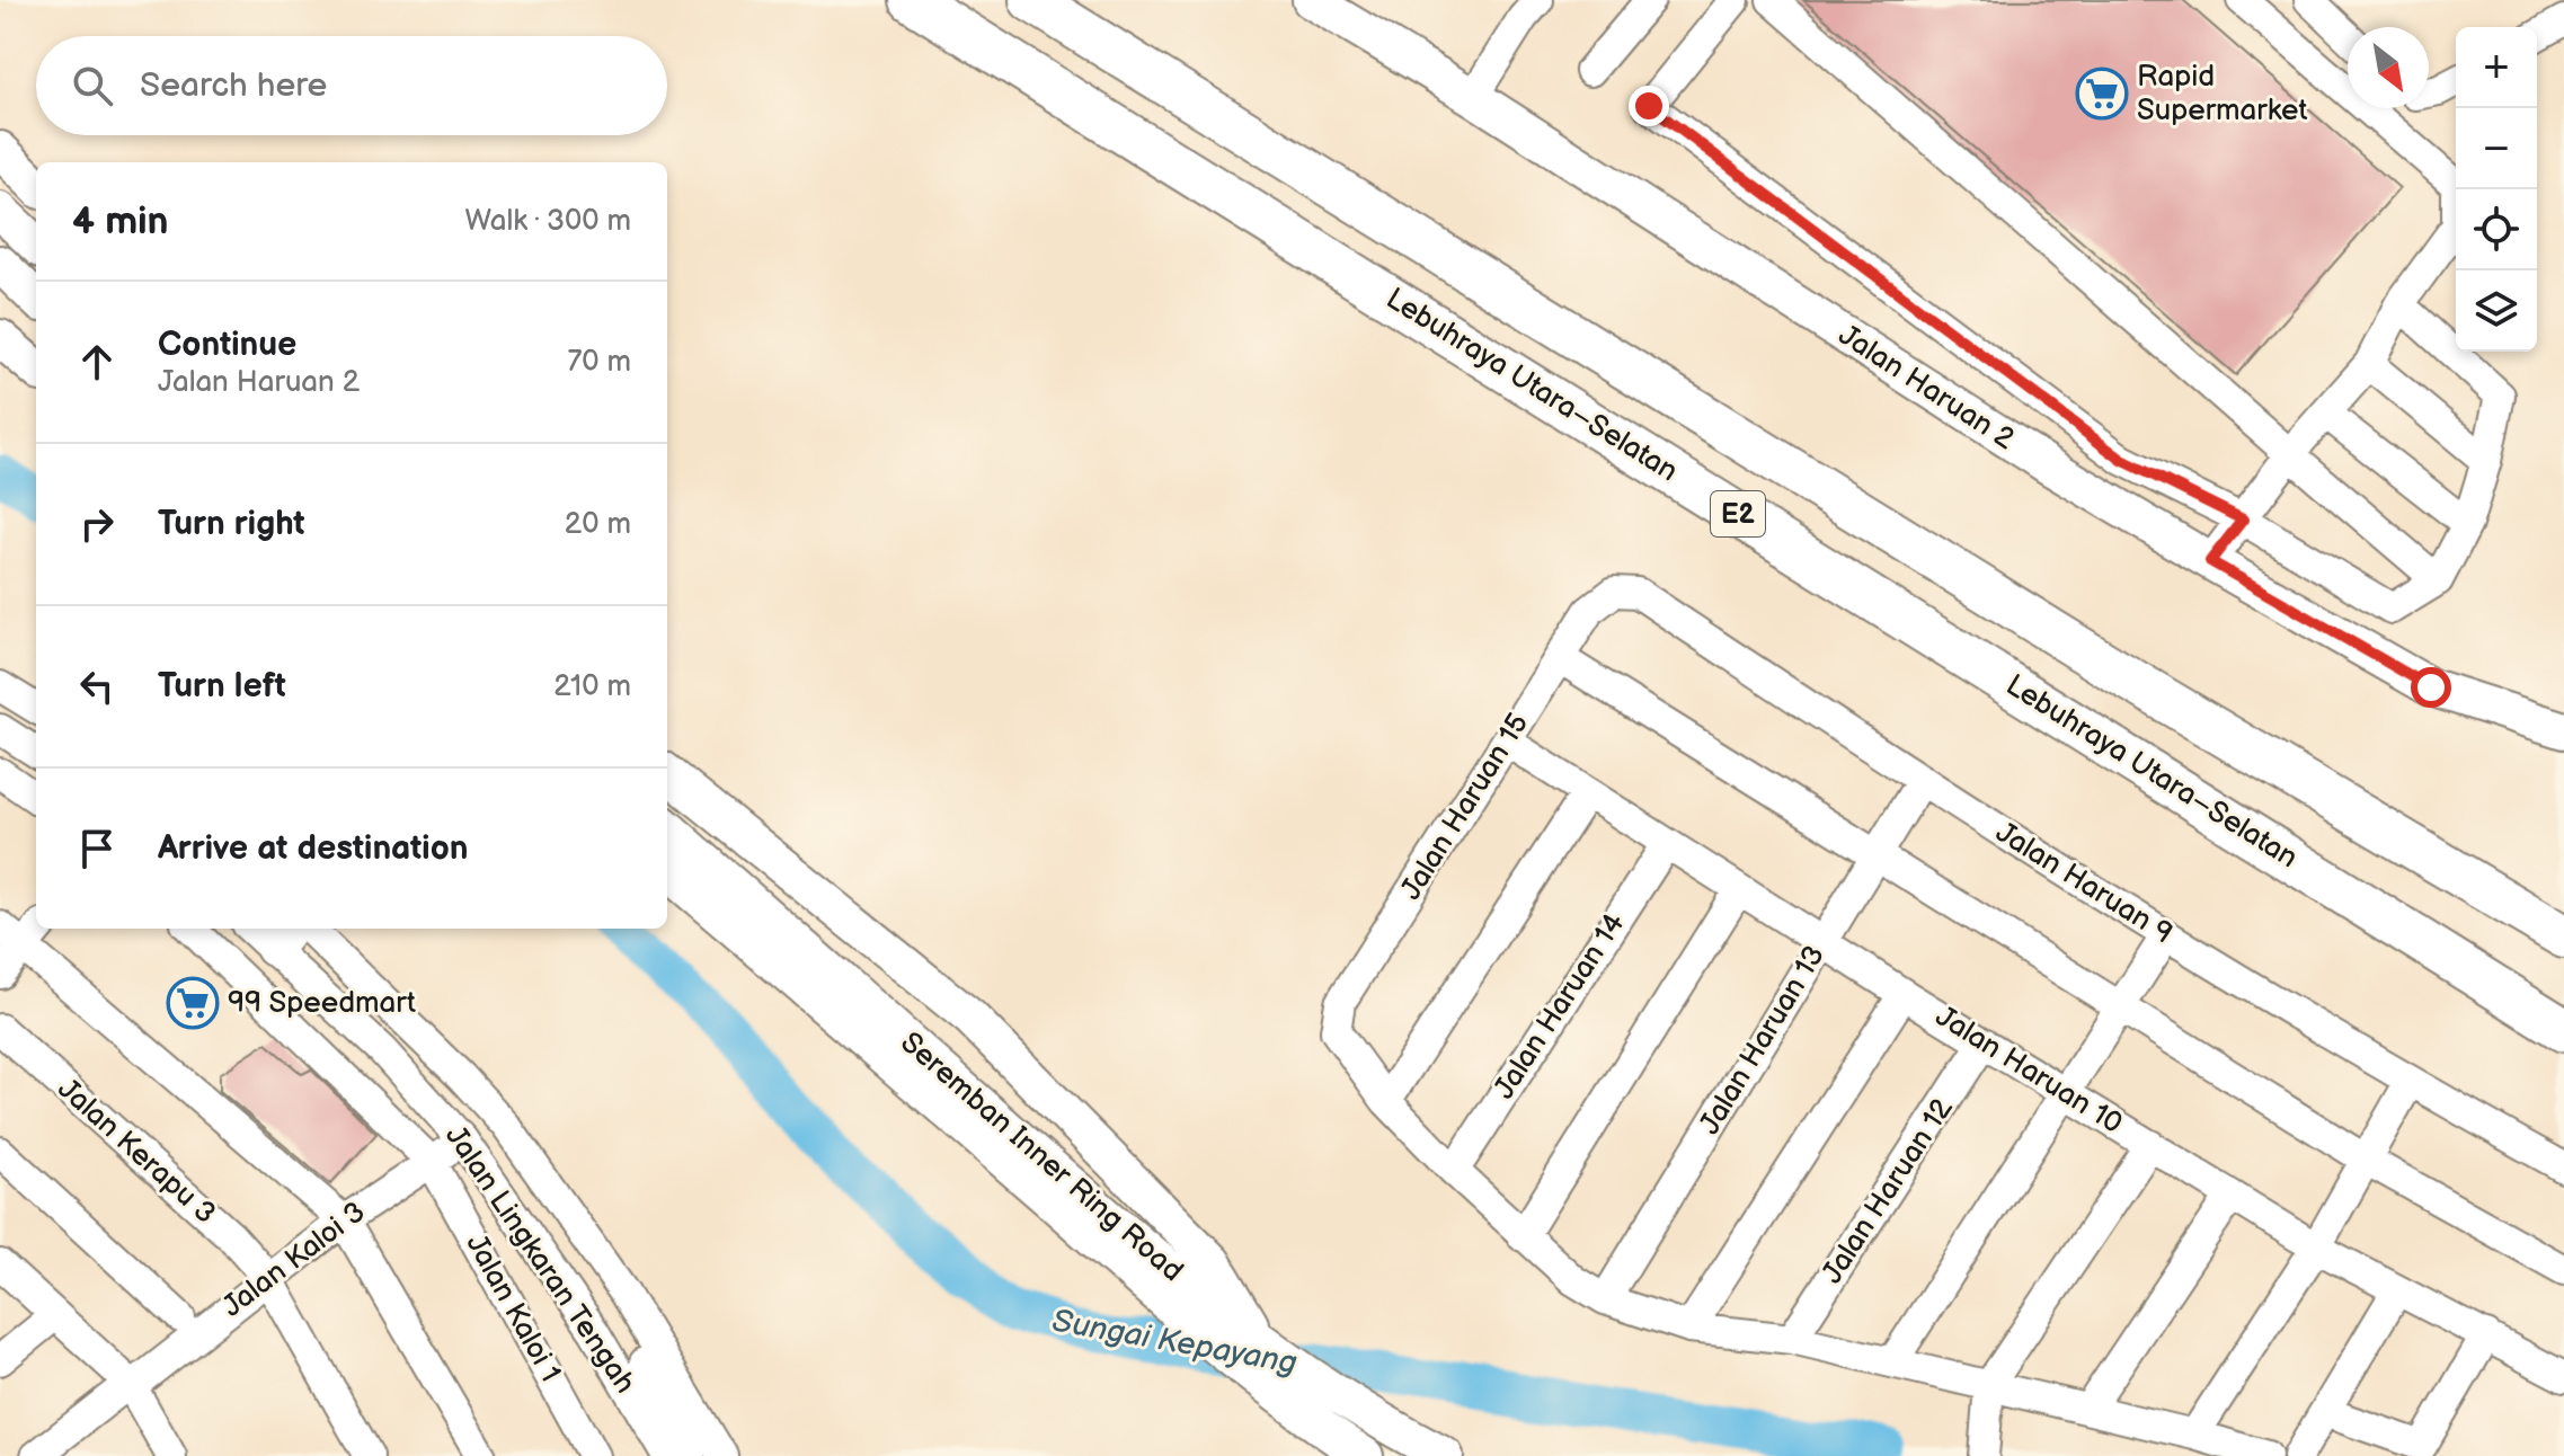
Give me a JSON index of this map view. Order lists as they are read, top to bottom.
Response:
{
  "streets": {
    "highway": ["Lebuhraya Utara–Selatan", "E2"],
    "main road": ["Jalan Haruan 2", "Seremban Inner Ring Road"],
    "street": [
      "Jalan Haruan 15",
      "Jalan Haruan 9",
      "Jalan Haruan 14",
      "Jalan Haruan 13",
      "Jalan Haruan 10",
      "Jalan Kerapu 3",
      "Jalan Haruan 12",
      "Jalan Kaloi 3",
      "Jalan Lingkaran Tengah",
      "Jalan Kaloi 1"
    ]
  },
  "crossings": [
    ["Jalan Haruan 15", "Jalan Haruan 9"],
    ["Jalan Haruan 15", "Jalan Haruan 10"],
    ["Jalan Haruan 9", "Jalan Haruan 13"],
    ["Jalan Haruan 14", "Jalan Haruan 10"],
    ["Jalan Haruan 13", "Jalan Haruan 10"],
    ["Jalan Haruan 10", "Jalan Haruan 12"],
    ["Jalan Kerapu 3", "Jalan Kaloi 3"],
    ["Jalan Kaloi 3", "Jalan Lingkaran Tengah"],
    ["Jalan Kaloi 3", "Jalan Kaloi 1"]
  ],
  "water": ["Sungai Kepayang"],
  "places": {
    "supermarket": ["Rapid Supermarket", "99 Speedmart"]
  },
  "north": "bottom right",
  "page": {
    "map_buttons": ["+", "−"],
    "search": "Search here",
    "heading": ["4 min", "Walk · 300 m"],
    "list": [
      ["Continue", "Jalan Haruan 2", "70 m"],
      ["Turn right", "20 m"],
      ["Turn left", "210 m"],
      "Arrive at destination"
    ]
  }
}
